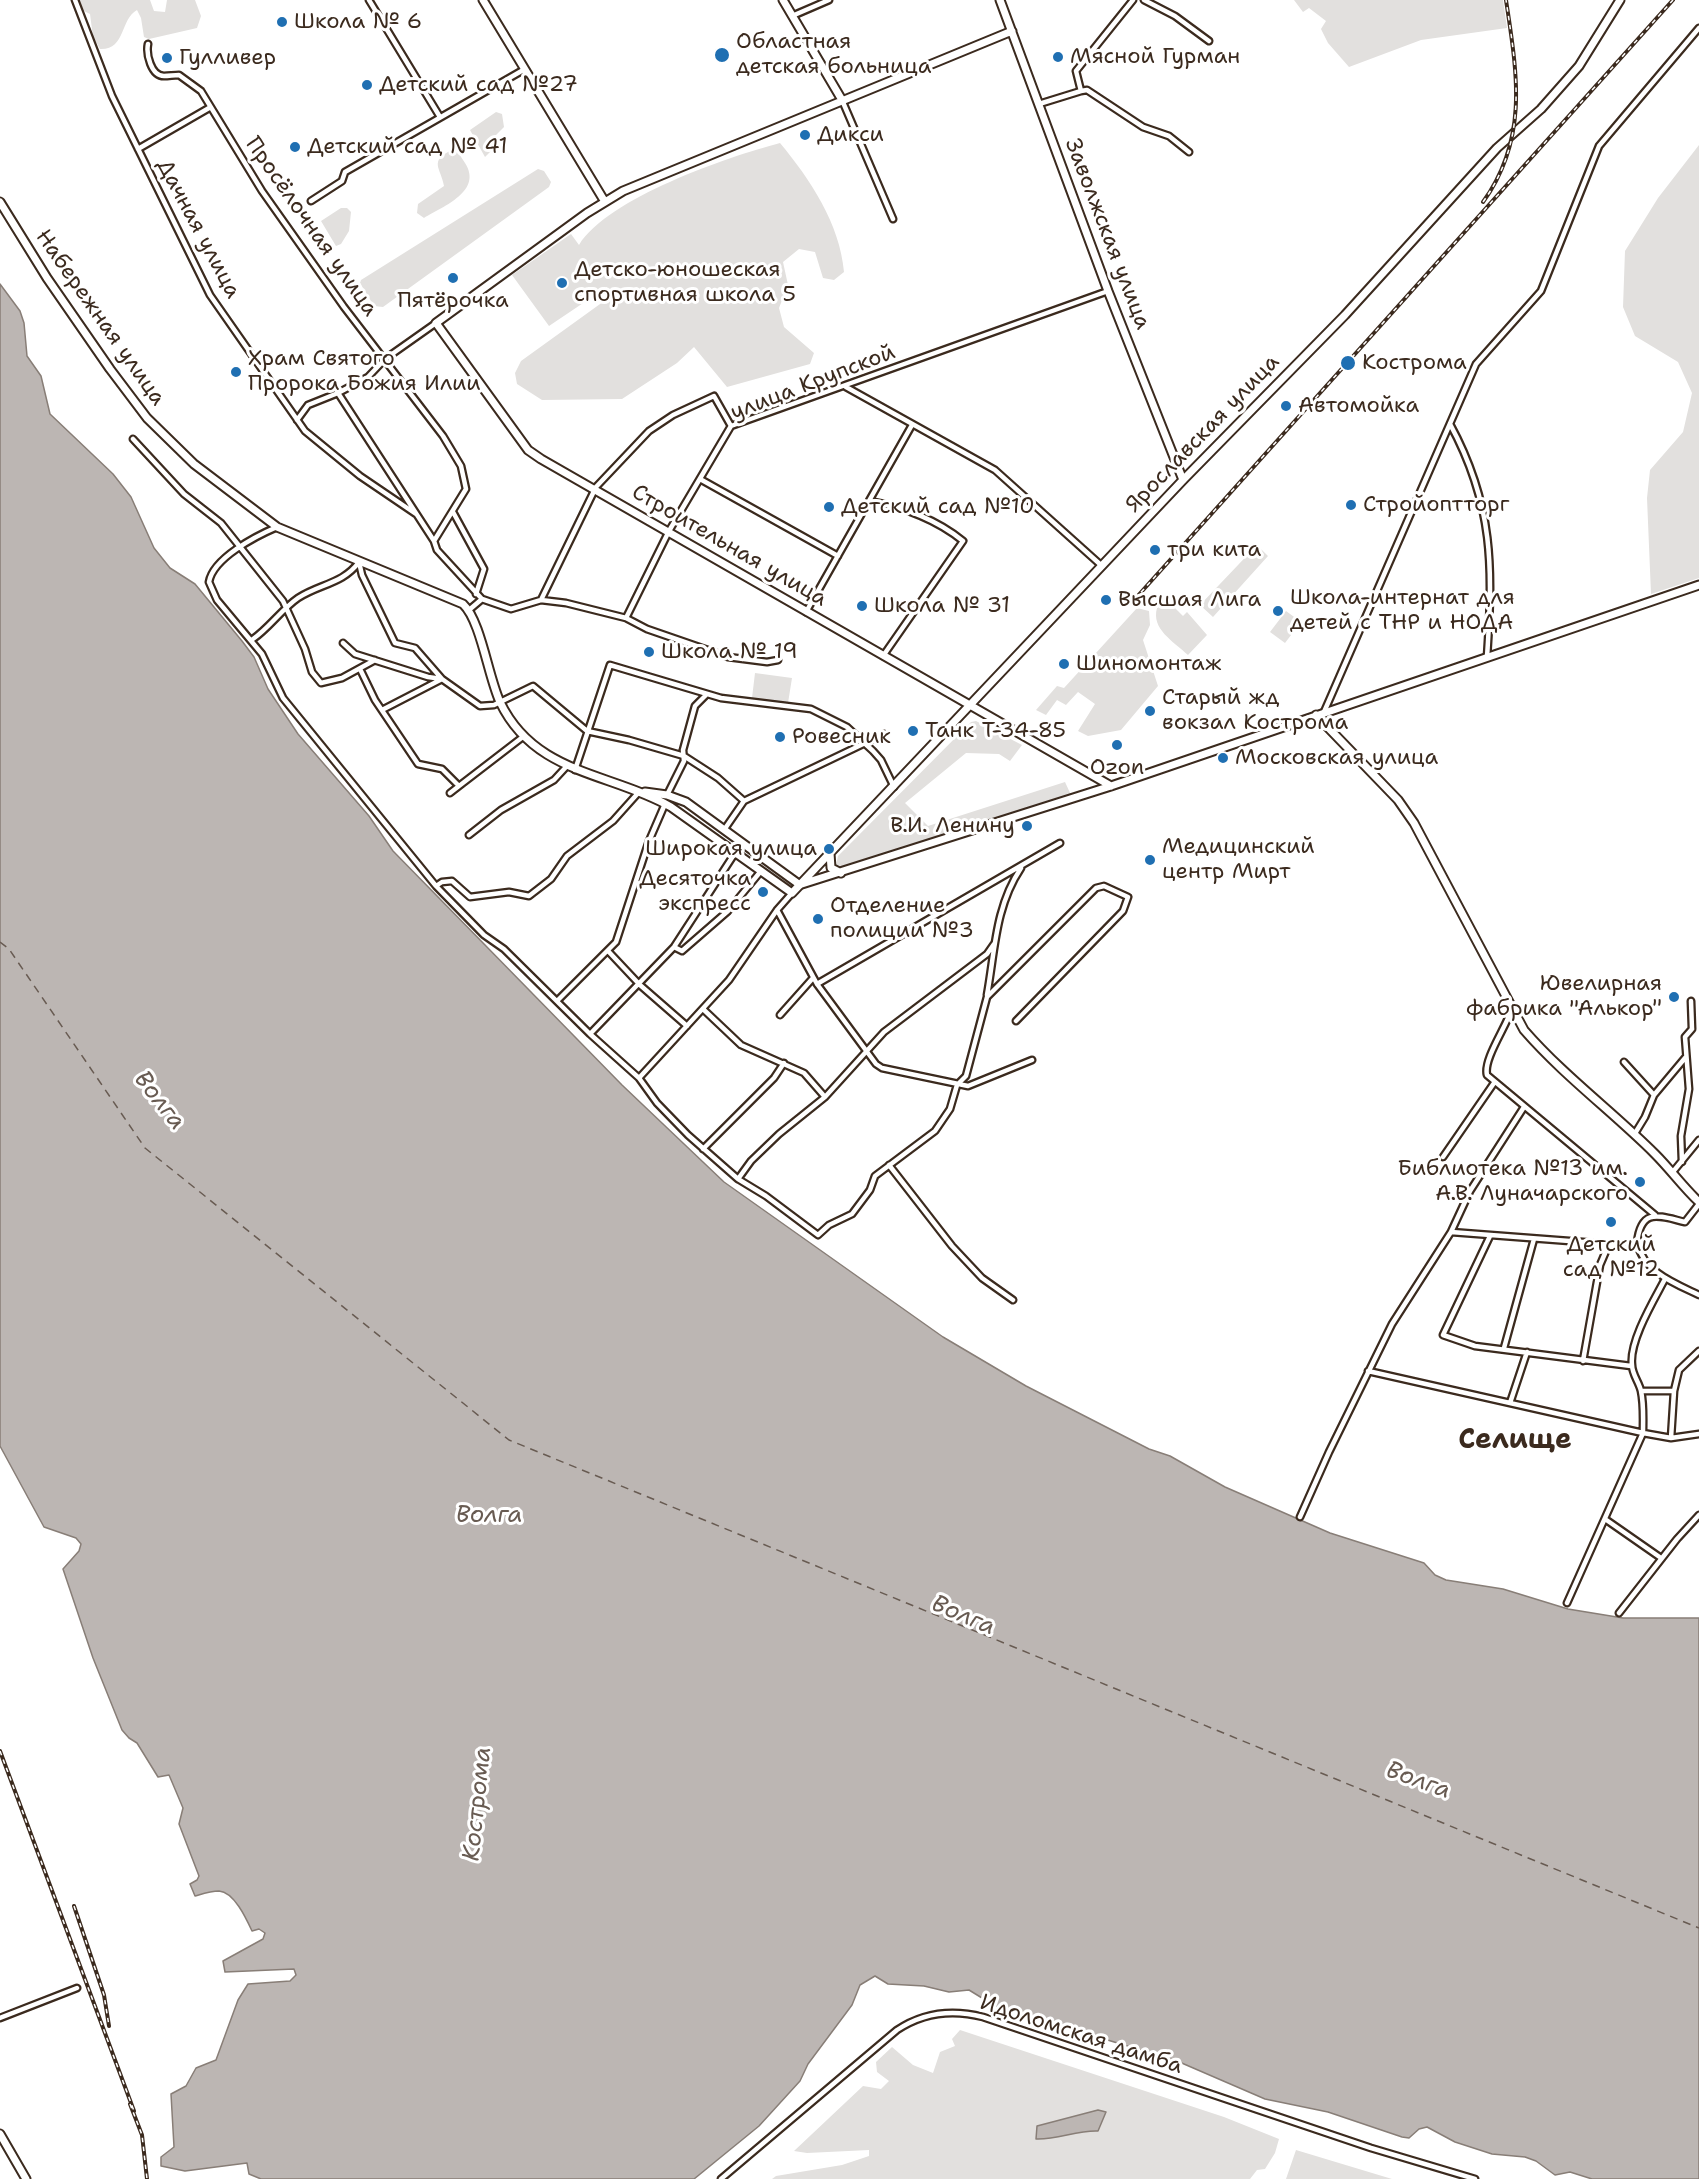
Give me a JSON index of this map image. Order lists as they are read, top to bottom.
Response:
{
  "streets": {
    "street": [
      "Просёлочная улица",
      "Дачная улица",
      "Заволжская улица",
      "Набережная улица",
      "улица Крупской",
      "Ярославская улица",
      "Строительная улица",
      "Идоломская дамба"
    ]
  },
  "crossings": [
    ["Заволжская улица", "улица Крупской"],
    ["Заволжская улица", "Ярославская улица"],
    ["улица Крупской", "Строительная улица"],
    ["Ярославская улица", "Строительная улица"]
  ],
  "districts": ["Селище"],
  "water": ["Волга", "Кострома"],
  "places": [
    "Школа № 6",
    "Областная детская больница",
    "Мясной Гурман",
    "Гулливер",
    "Детский сад №27",
    "Дикси",
    "Детский сад № 41",
    "Пятёрочка",
    "Детско-юношеская спортивная школа 5",
    "Кострома",
    "Храм Святого Пророка Божия Илии",
    "Автомойка",
    "Стройоптторг",
    "Детский сад №10",
    "три кита",
    "Высшая Лига",
    "Школа № 31",
    "Школа-интернат для детей с ТНР и НОДА",
    "Школа № 19",
    "Шиномонтаж",
    "Старый жд вокзал Кострома",
    "Танк Т-34-85",
    "Ровесник",
    "Ozon",
    "Московская улица",
    "В.И. Ленину",
    "Широкая улица",
    "Медицинский центр Мирт",
    "Десяточка экспресс",
    "Отделение полиции №3",
    "Ювелирная фабрика \"Алькор\"",
    "Библиотека №13 им. А.В. Луначарского",
    "Детский сад №12"
  ]
}
